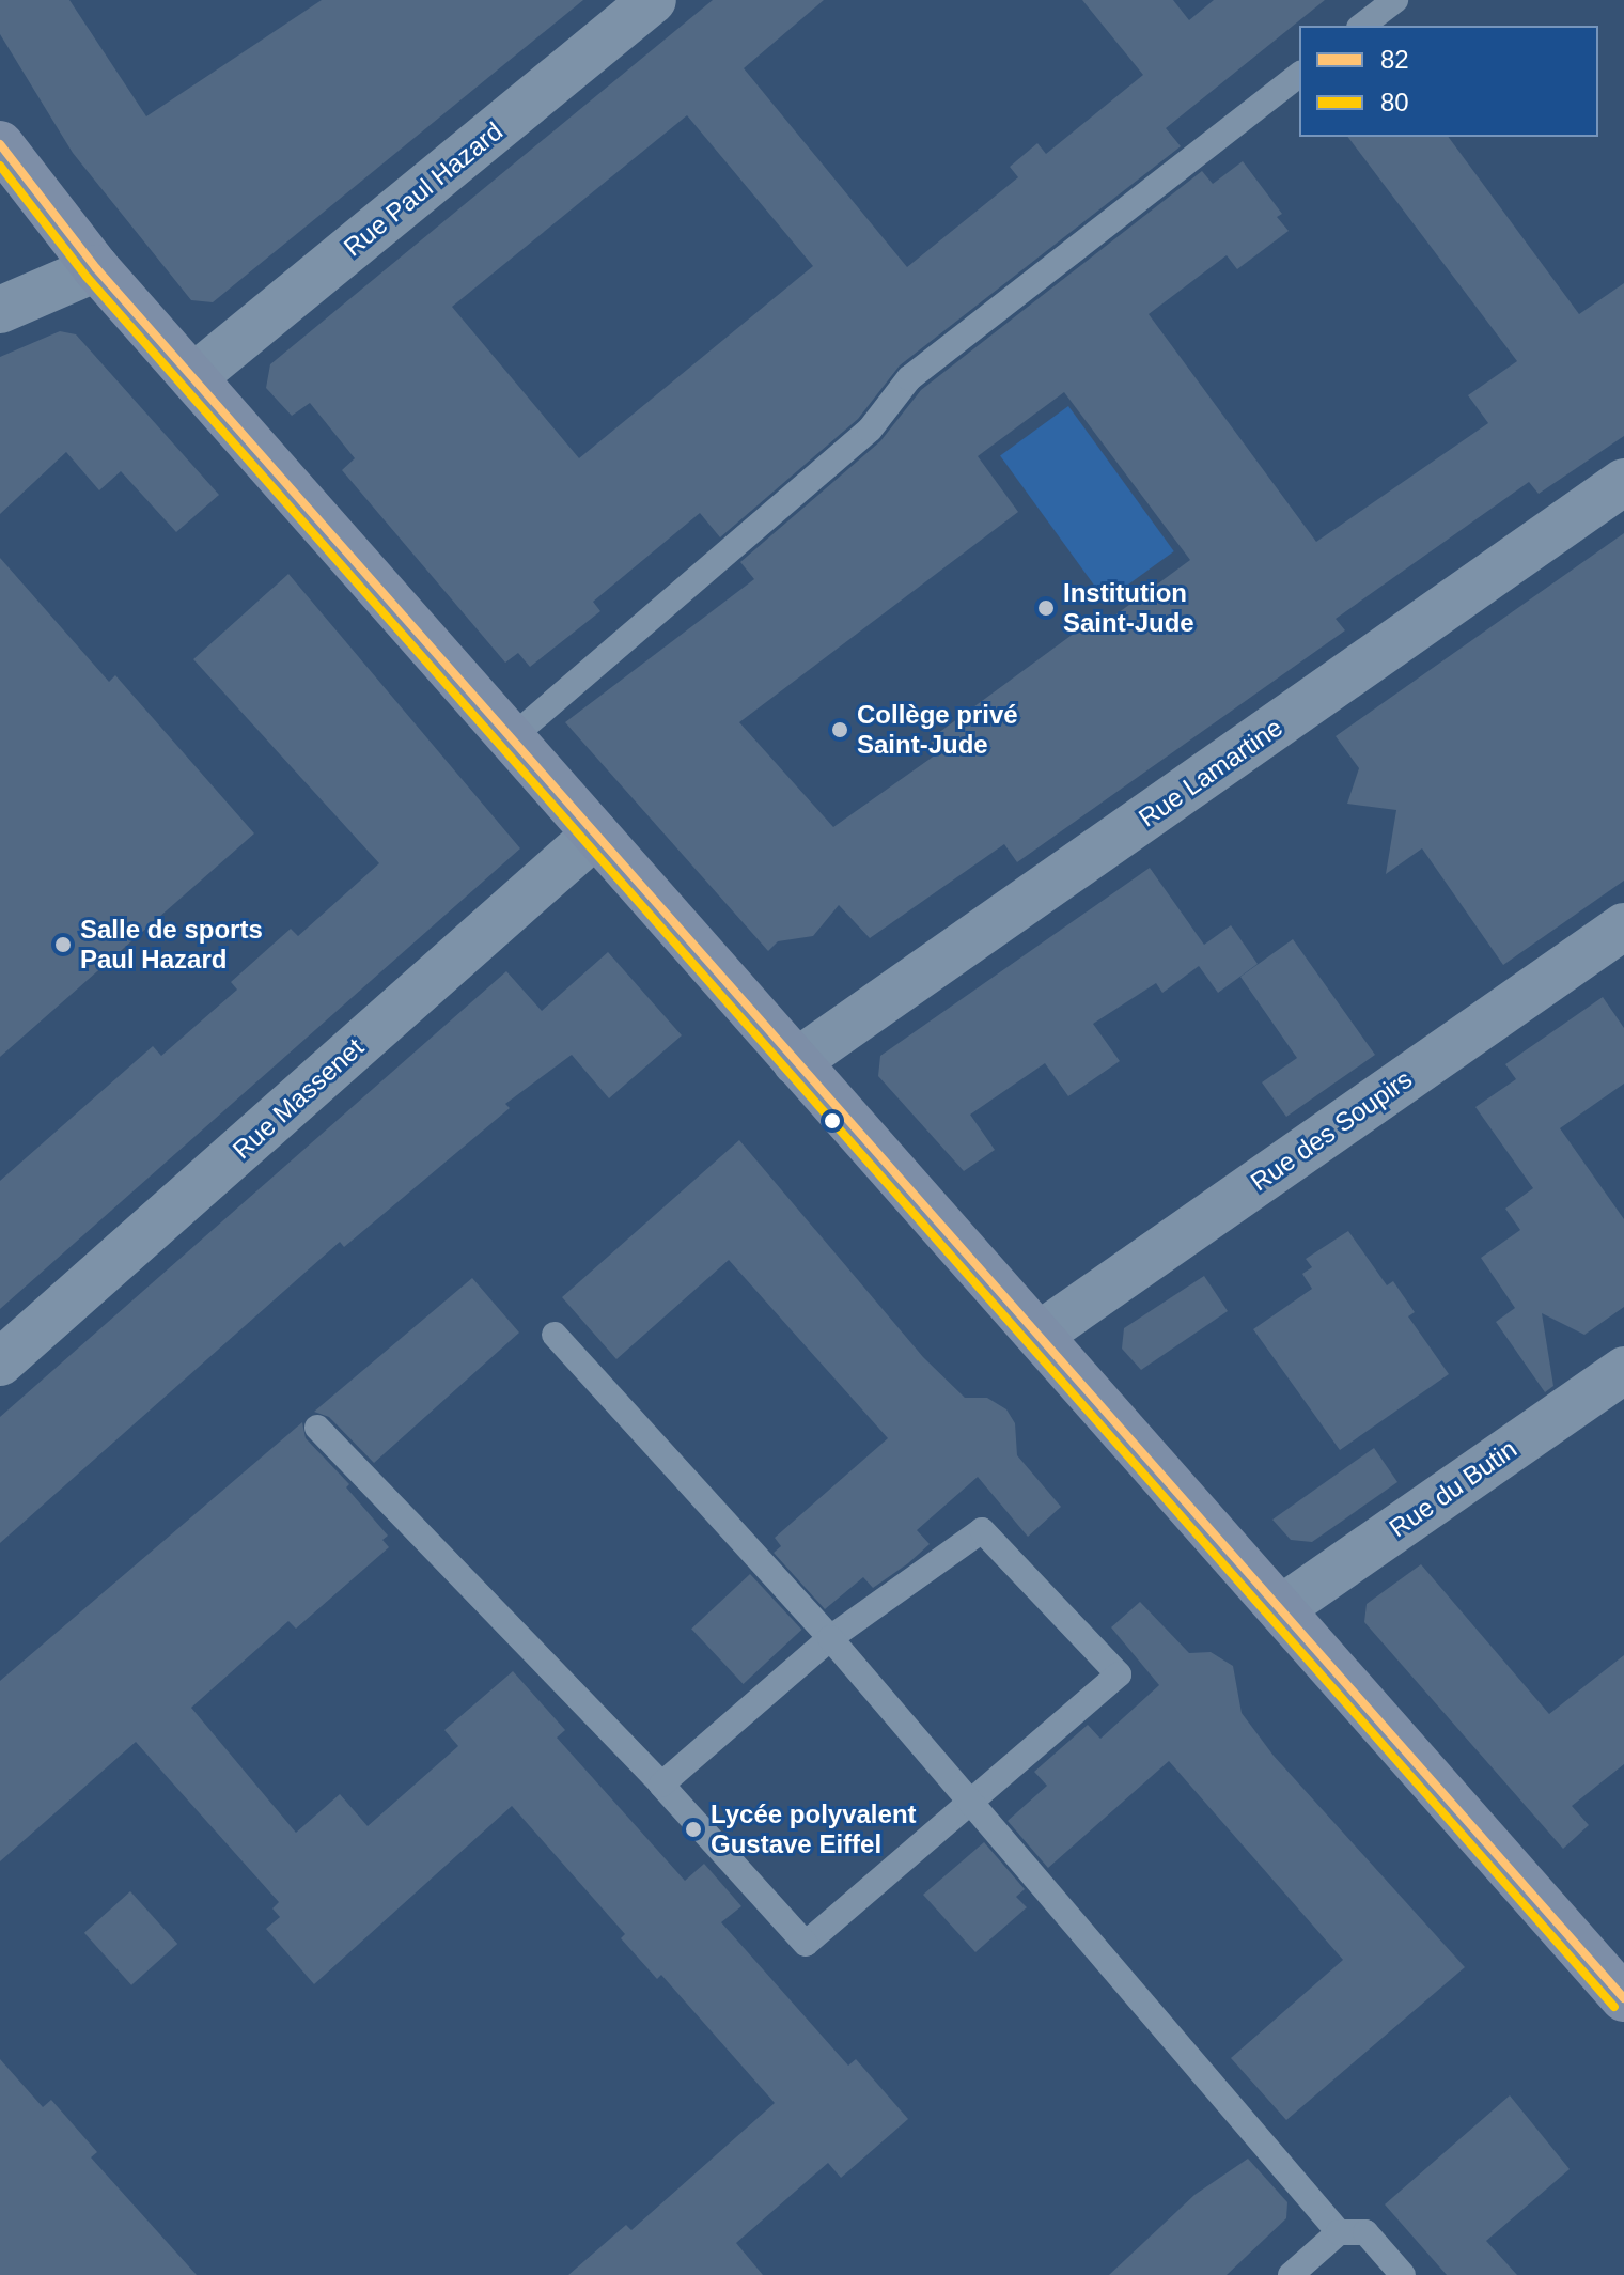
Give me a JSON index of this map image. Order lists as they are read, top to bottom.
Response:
{
  "streets": {
    "street": [
      "Rue Paul Hazard",
      "Rue Lamartine",
      "Rue Massenet",
      "Rue des Soupirs",
      "Rue du Butin"
    ]
  },
  "places": [
    "Institution Saint-Jude",
    "Collège privé Saint-Jude",
    "Salle de sports Paul Hazard",
    "Lycée polyvalent Gustave Eiffel"
  ],
  "lines": ["transit line 82", "transit line 80"],
  "legend": ["82", "80"]
}
